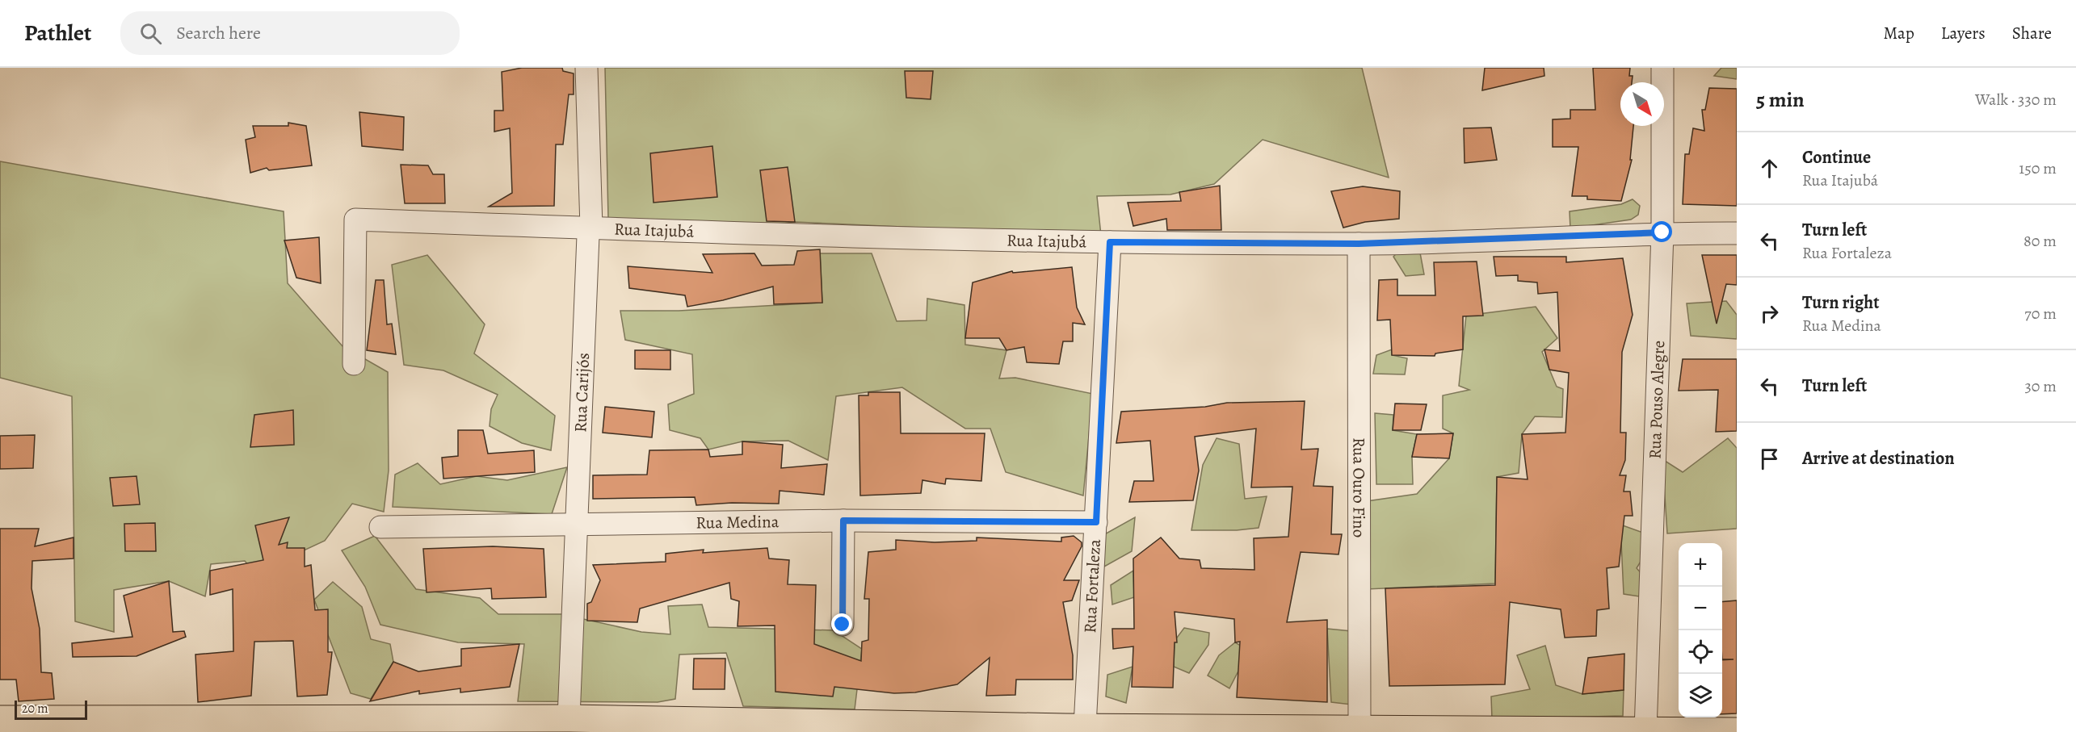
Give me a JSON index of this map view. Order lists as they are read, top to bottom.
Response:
{
  "streets": {
    "street": [
      "Rua Itajubá",
      "Rua Carijós",
      "Rua Pouso Alegre",
      "Rua Ouro Fino",
      "Rua Medina",
      "Rua Fortaleza"
    ]
  },
  "crossings": [
    ["Rua Itajubá", "Rua Carijós"],
    ["Rua Itajubá", "Rua Pouso Alegre"],
    ["Rua Itajubá", "Rua Ouro Fino"],
    ["Rua Itajubá", "Rua Fortaleza"],
    ["Rua Carijós", "Rua Medina"],
    ["Rua Medina", "Rua Fortaleza"]
  ],
  "scale_bar": "20 m",
  "north": "bottom right",
  "page": {
    "header": "Pathlet",
    "search": "Search here",
    "nav": ["Map", "Layers", "Share"],
    "heading": ["5 min", "Walk · 330 m"],
    "list": [
      ["Continue", "Rua Itajubá", "150 m"],
      ["Turn left", "Rua Fortaleza", "80 m"],
      ["Turn right", "Rua Medina", "70 m"],
      ["Turn left", "30 m"],
      "Arrive at destination"
    ],
    "map_buttons": ["+", "−"],
    "scale": "20 m"
  }
}
